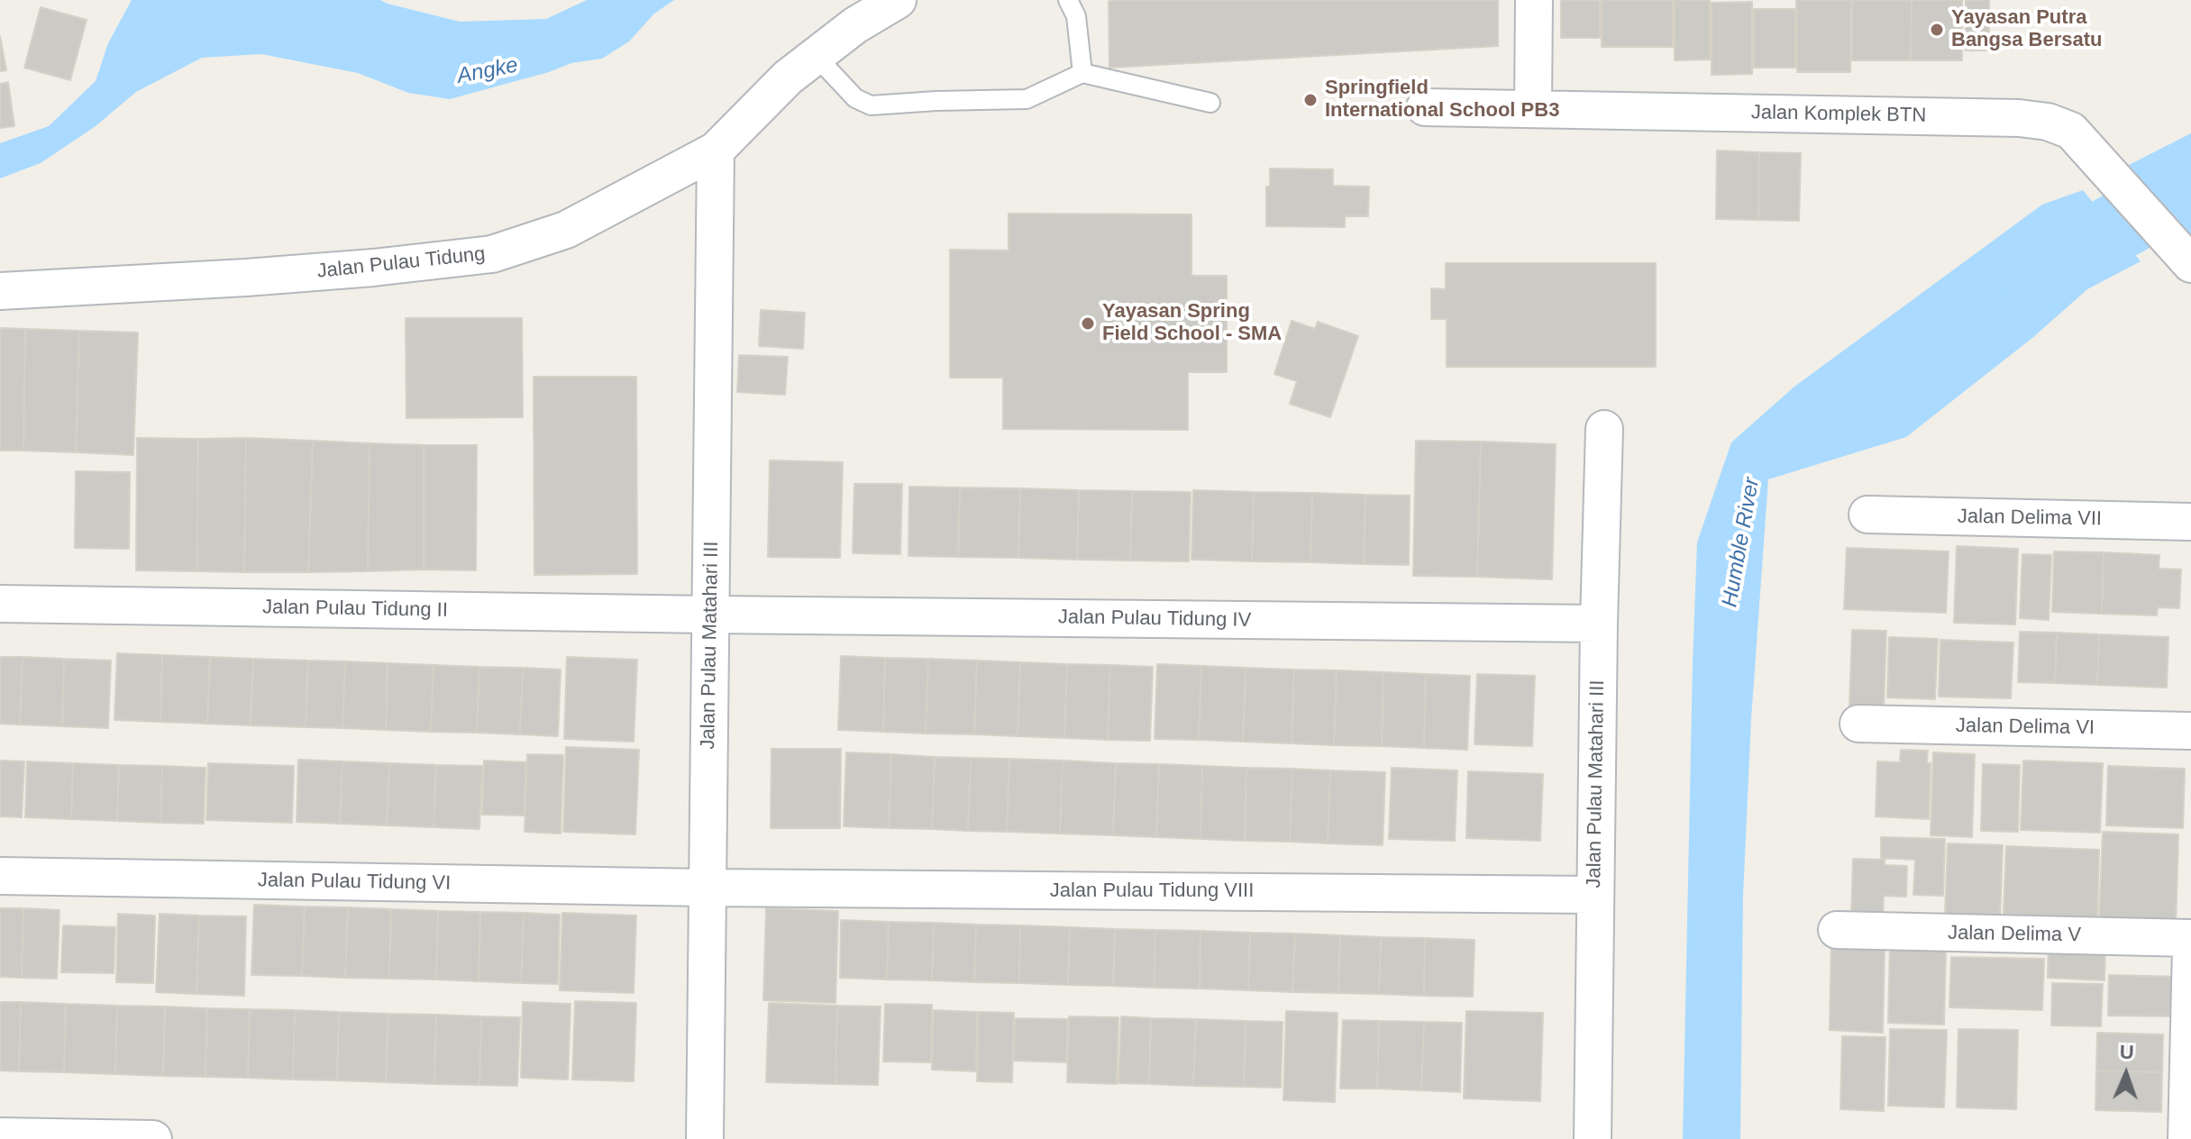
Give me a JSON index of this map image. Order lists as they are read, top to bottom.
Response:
{
  "streets": {
    "street": [
      "Jalan Komplek BTN",
      "Jalan Pulau Tidung",
      "Jalan Delima VII",
      "Jalan Pulau Tidung II",
      "Jalan Pulau Tidung IV",
      "Jalan Pulau Matahari III",
      "Jalan Delima VI",
      "Jalan Pulau Tidung VI",
      "Jalan Pulau Tidung VIII",
      "Jalan Delima V"
    ]
  },
  "crossings": [
    ["Jalan Pulau Tidung", "Jalan Pulau Matahari III"],
    ["Jalan Pulau Tidung II", "Jalan Pulau Tidung IV"],
    ["Jalan Pulau Tidung II", "Jalan Pulau Matahari III"],
    ["Jalan Pulau Tidung IV", "Jalan Pulau Matahari III"],
    ["Jalan Pulau Matahari III", "Jalan Pulau Tidung VI"],
    ["Jalan Pulau Matahari III", "Jalan Pulau Tidung VIII"],
    ["Jalan Pulau Tidung VI", "Jalan Pulau Tidung VIII"]
  ],
  "water": ["Angke", "Humble River"],
  "places": ["Yayasan Putra Bangsa Bersatu", "Springfield International School PB3", "Yayasan Spring Field School - SMA"],
  "north": "top"
}
